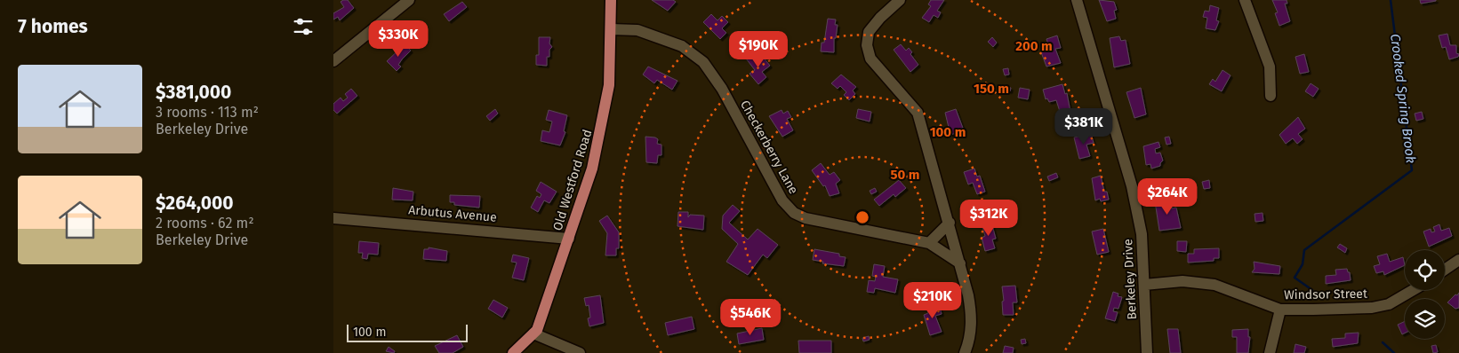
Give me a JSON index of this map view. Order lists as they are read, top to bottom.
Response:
{
  "streets": {
    "main road": ["Old Westford Road"],
    "street": [
      "Checkerberry Lane",
      "Arbutus Avenue",
      "Berkeley Drive",
      "Windsor Street"
    ]
  },
  "crossings": [
    ["Checkerberry Lane", "Old Westford Road"],
    ["Old Westford Road", "Arbutus Avenue"],
    ["Berkeley Drive", "Windsor Street"]
  ],
  "water": ["Crooked Spring Brook"],
  "scale_bar": "100 m",
  "page": {
    "heading": "7 homes",
    "price": [
      "$330K",
      "$190K",
      "$381K",
      "$264K",
      "$312K",
      "$210K",
      "$546K"
    ],
    "list": [
      {
        "name": "$381,000",
        "note": "3 rooms · 113 m² · Berkeley Drive"
      },
      {
        "name": "$264,000",
        "note": "2 rooms · 62 m² · Berkeley Drive"
      }
    ],
    "scale": "100 m"
  },
  "rings": [
    "200 m",
    "150 m",
    "100 m",
    "50 m"
  ]
}
